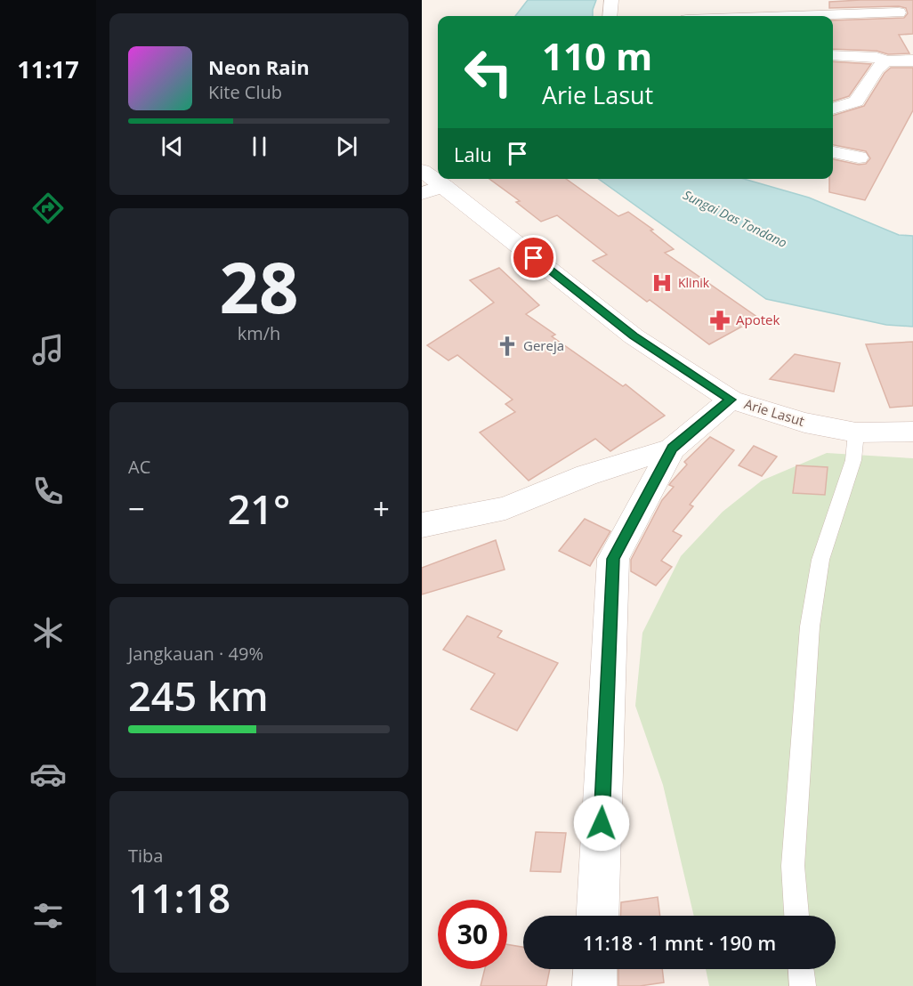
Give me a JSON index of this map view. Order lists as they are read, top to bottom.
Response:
{
  "streets": {
    "street": ["Arie Lasut"]
  },
  "water": ["Sungai Das Tondano"],
  "places": {
    "hospital": ["Klinik"],
    "pharmacy": ["Apotek"],
    "church": ["Gereja"]
  },
  "page": {
    "tabs": "11:17",
    "turn": ["110 m", "Arie Lasut"],
    "song": ["Neon Rain", "Kite Club"],
    "then": "Lalu",
    "tile": [
      ["28", "km/h"],
      "AC",
      ["Jangkauan · 49%", "245 km"],
      ["Tiba", "11:18"]
    ],
    "heat": ["−", "21°", "+"],
    "limit": "30",
    "trip": "11:18 · 1 mnt · 190 m"
  }
}
